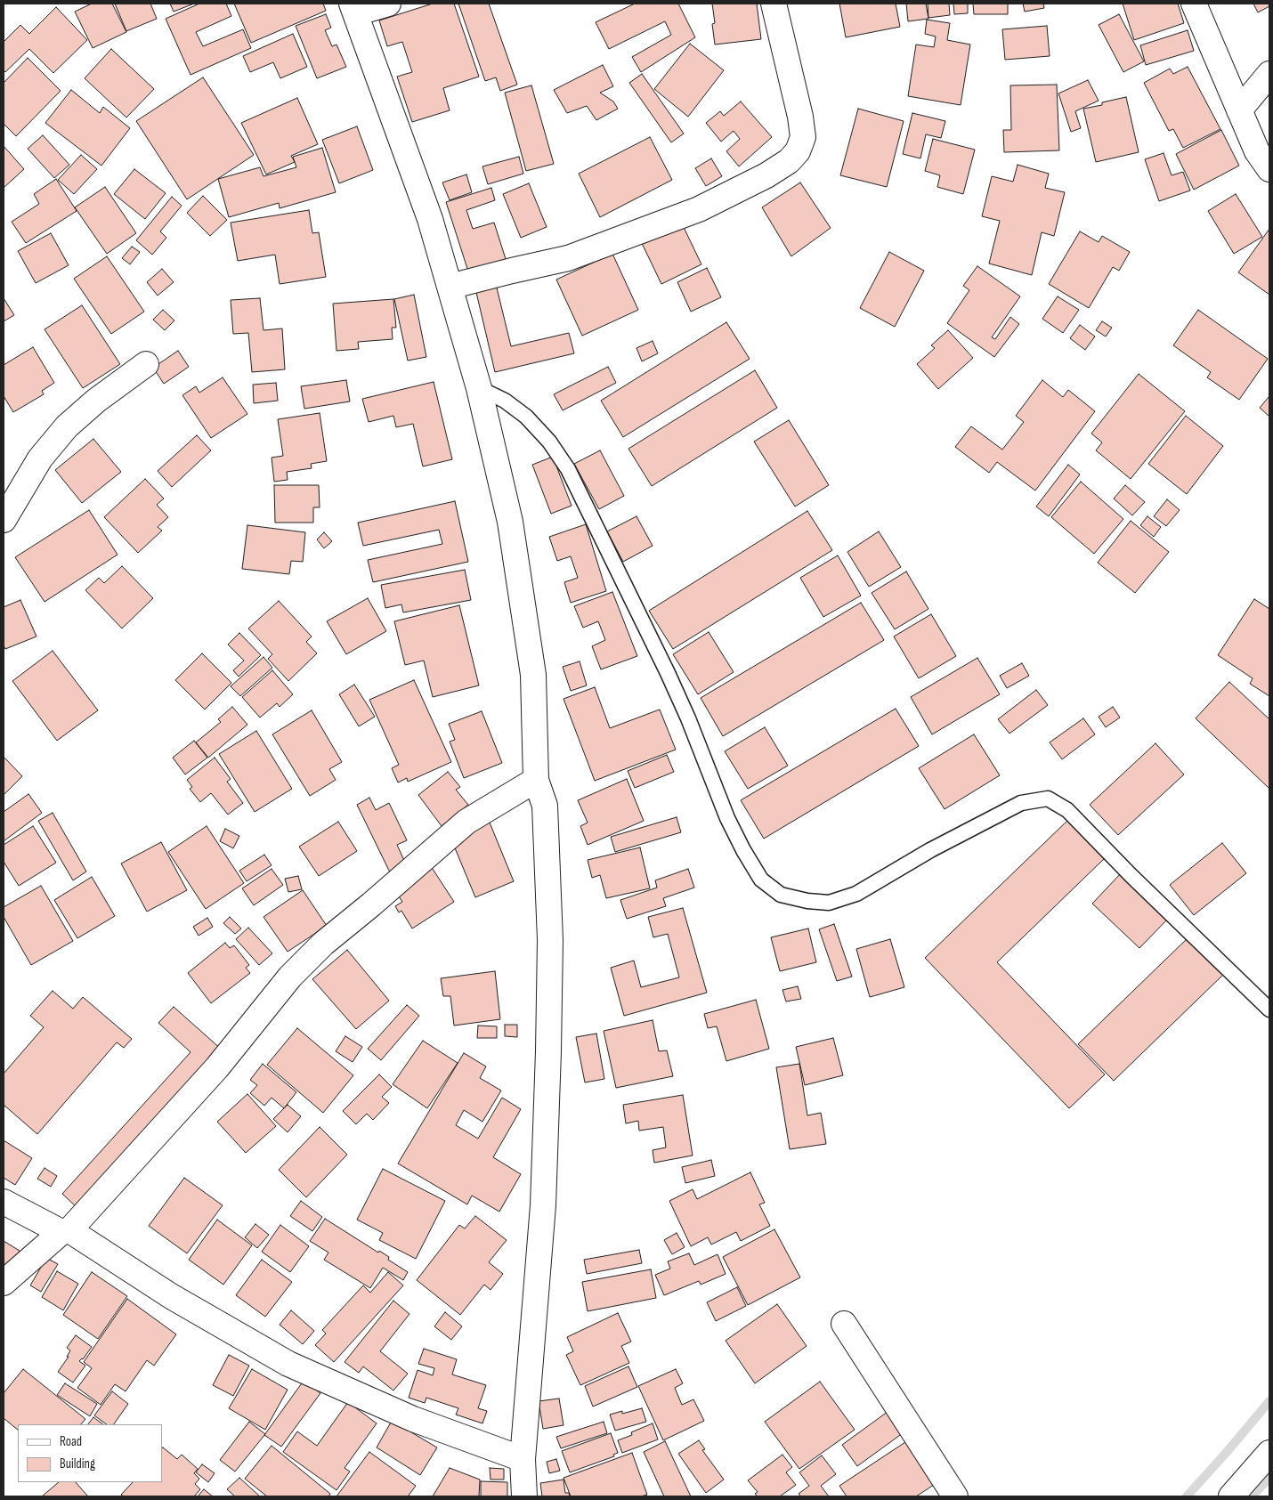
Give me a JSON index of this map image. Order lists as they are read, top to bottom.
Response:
{
  "legend": ["Road", "Building"]
}
